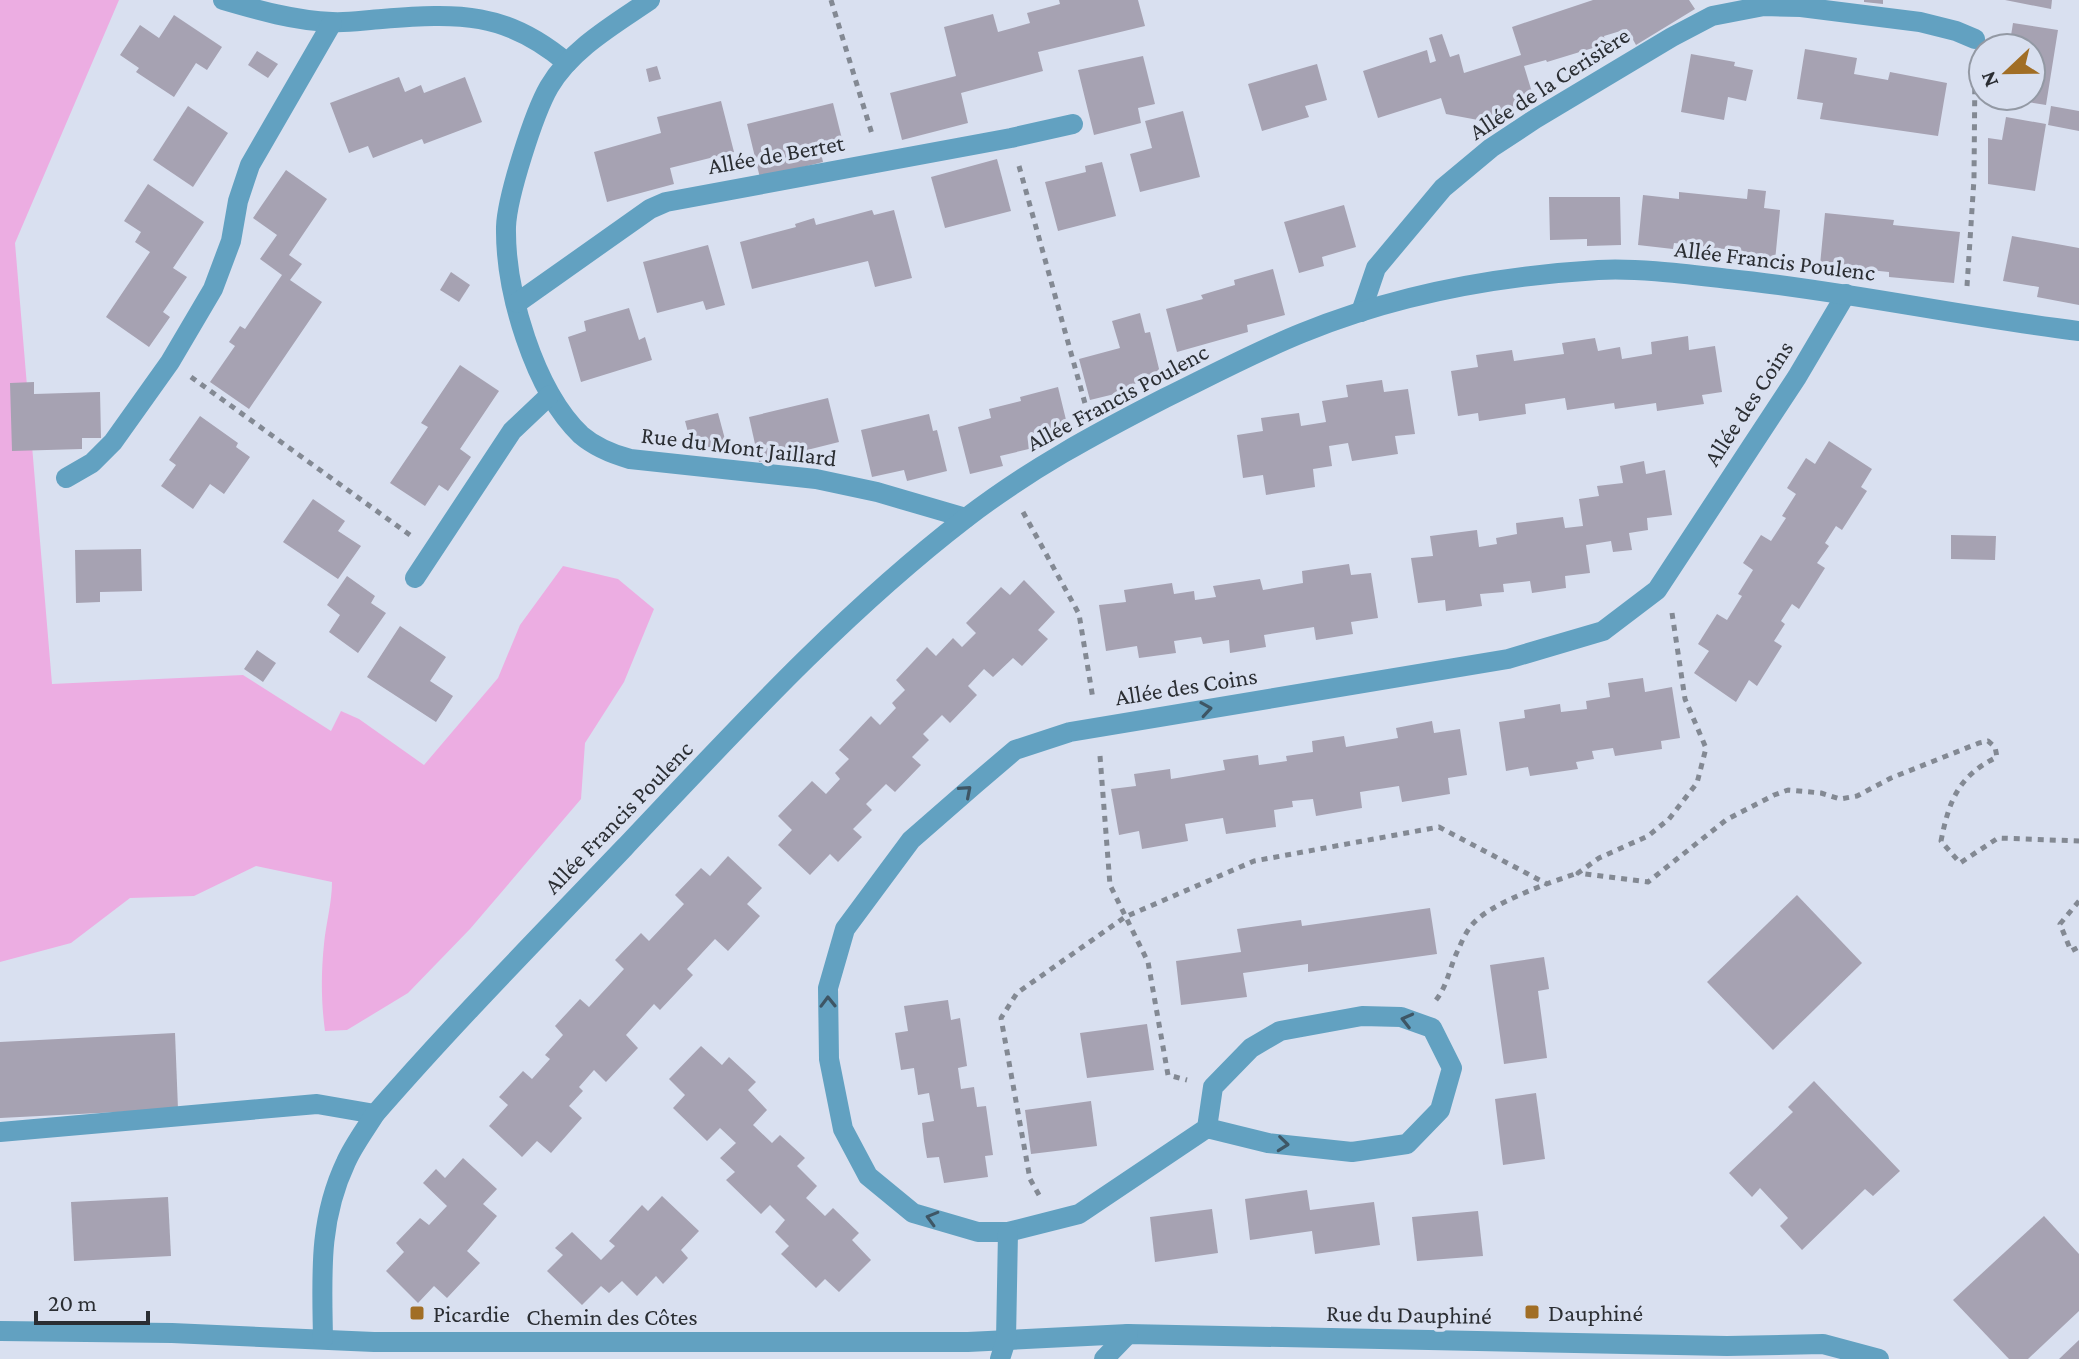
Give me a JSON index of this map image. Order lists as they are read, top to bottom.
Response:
{
  "streets": {
    "street": [
      "Allée de la Cerisière",
      "Allée de Bertet",
      "Allée Francis Poulenc",
      "Allée des Coins",
      "Rue du Mont Jaillard",
      "Rue du Dauphiné",
      "Chemin des Côtes"
    ]
  },
  "crossings": [
    ["Allée de la Cerisière", "Allée Francis Poulenc"],
    ["Allée de Bertet", "Rue du Mont Jaillard"],
    ["Allée Francis Poulenc", "Allée des Coins"],
    ["Allée Francis Poulenc", "Rue du Mont Jaillard"],
    ["Allée Francis Poulenc", "Chemin des Côtes"],
    ["Rue du Dauphiné", "Chemin des Côtes"]
  ],
  "places": {
    "transit": ["Dauphiné", "Picardie"]
  },
  "scale_bar": "20 m",
  "north": "left"
}
